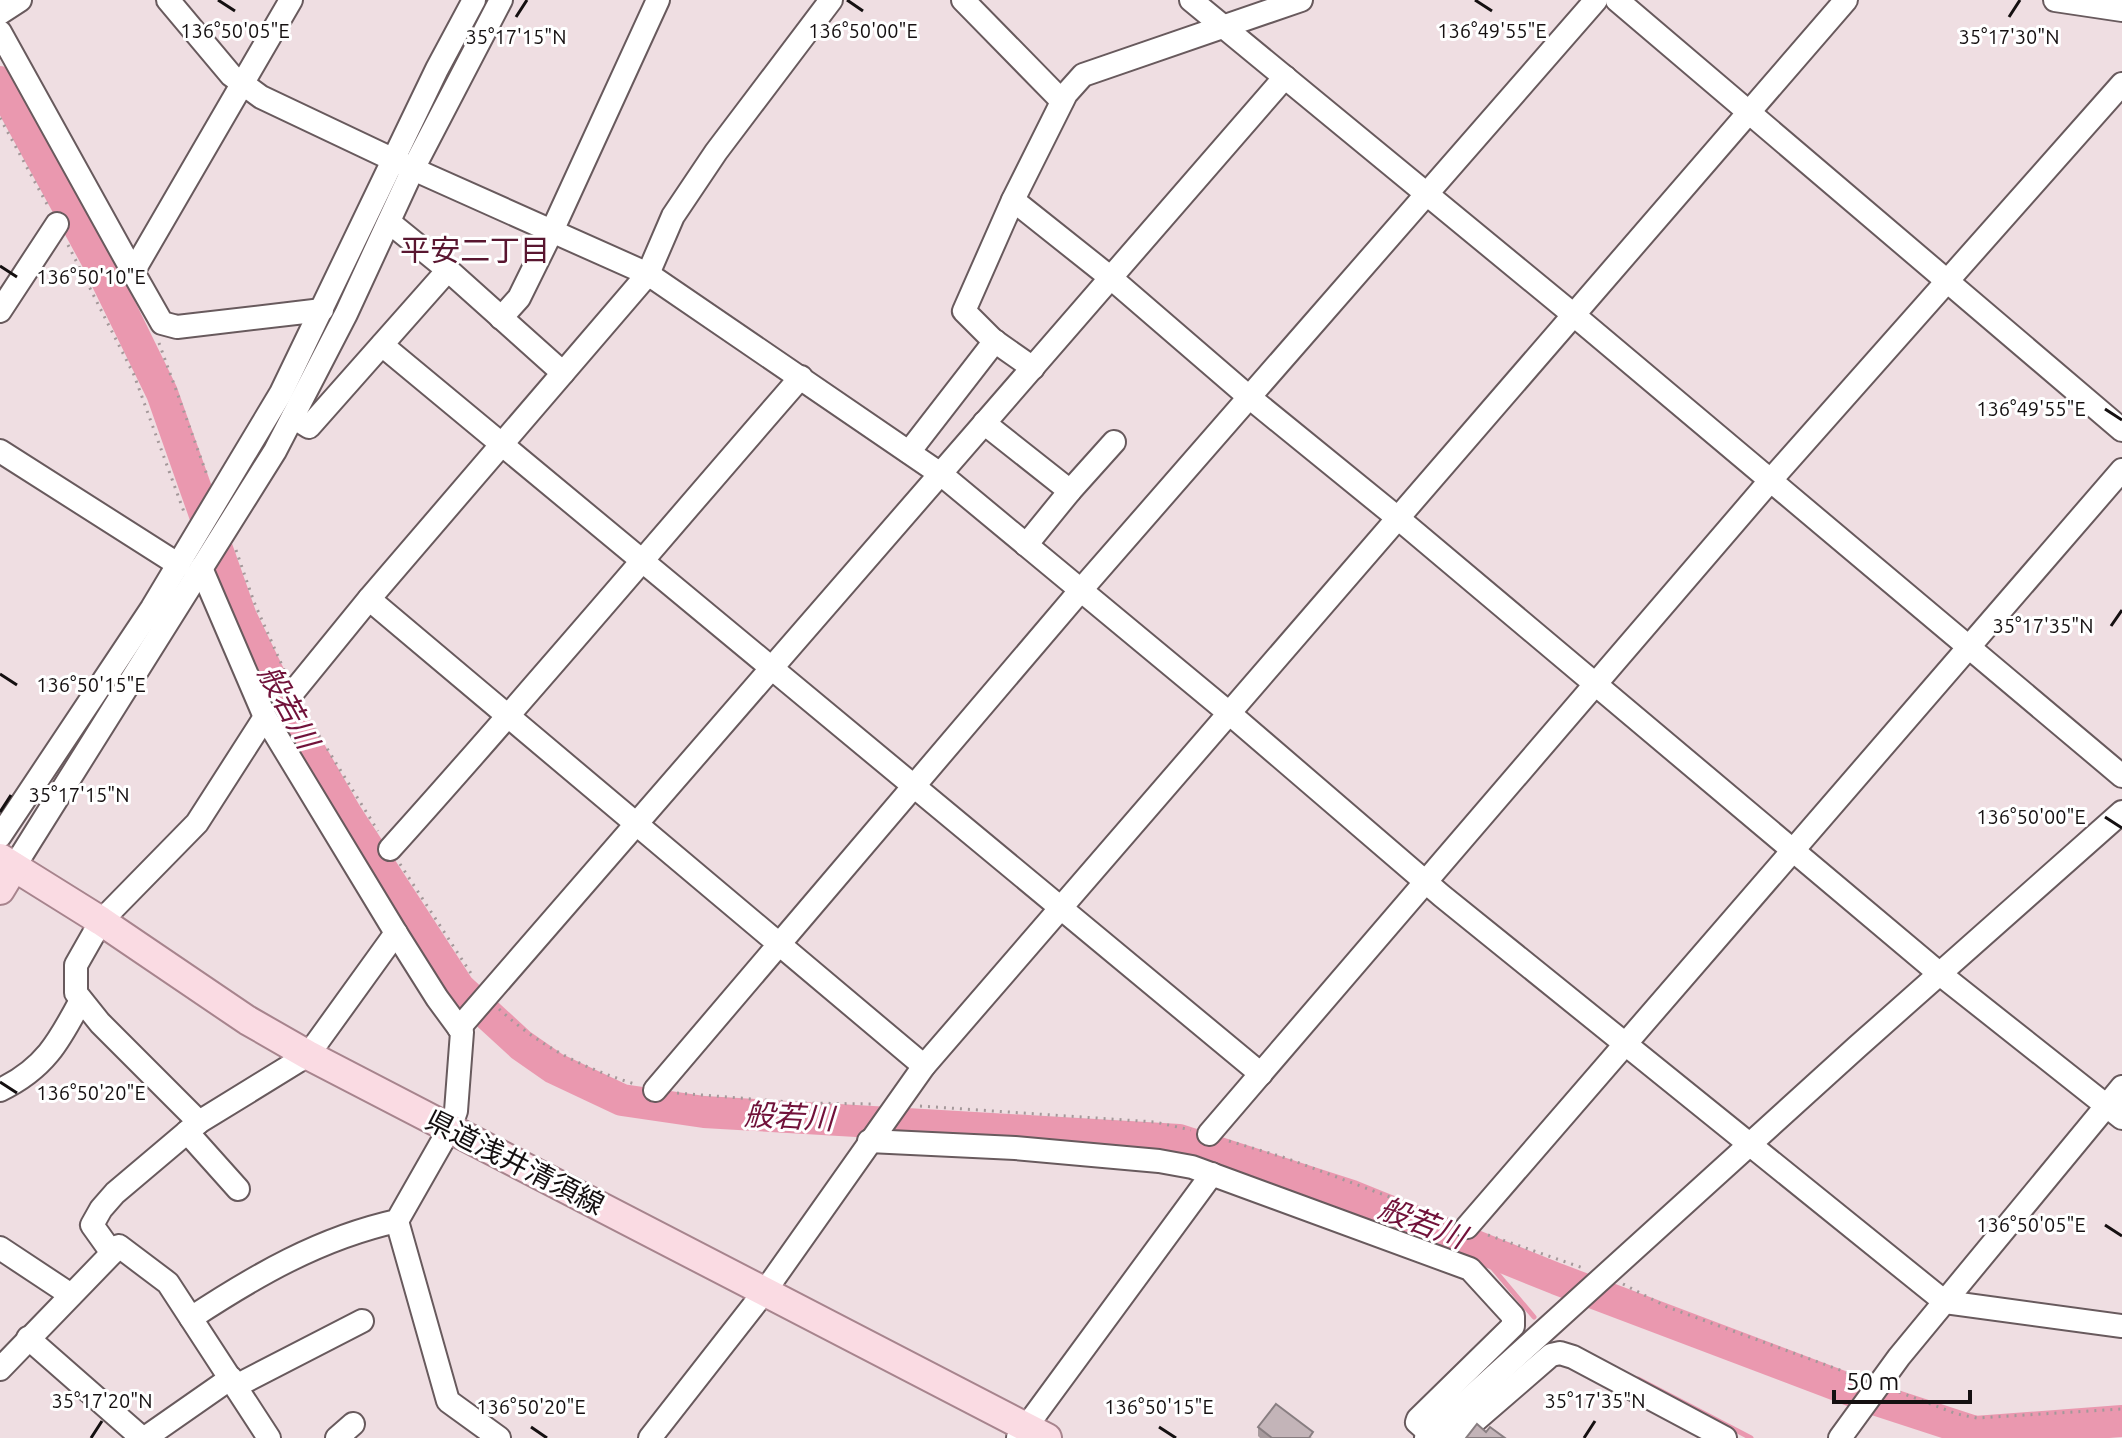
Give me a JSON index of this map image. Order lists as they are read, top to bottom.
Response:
{
  "streets": {
    "main road": ["県道浅井清須線"]
  },
  "districts": ["平安二丁目"],
  "water": ["般若川"],
  "scale_bar": "50 m",
  "coordinates": [
    "136°50'05\"E",
    "136°50'00\"E",
    "136°49'55\"E",
    "35°17'15\"N",
    "35°17'30\"N",
    "136°50'10\"E",
    "35°17'35\"N",
    "136°50'15\"E",
    "136°50'20\"E",
    "35°17'20\"N"
  ]
}
